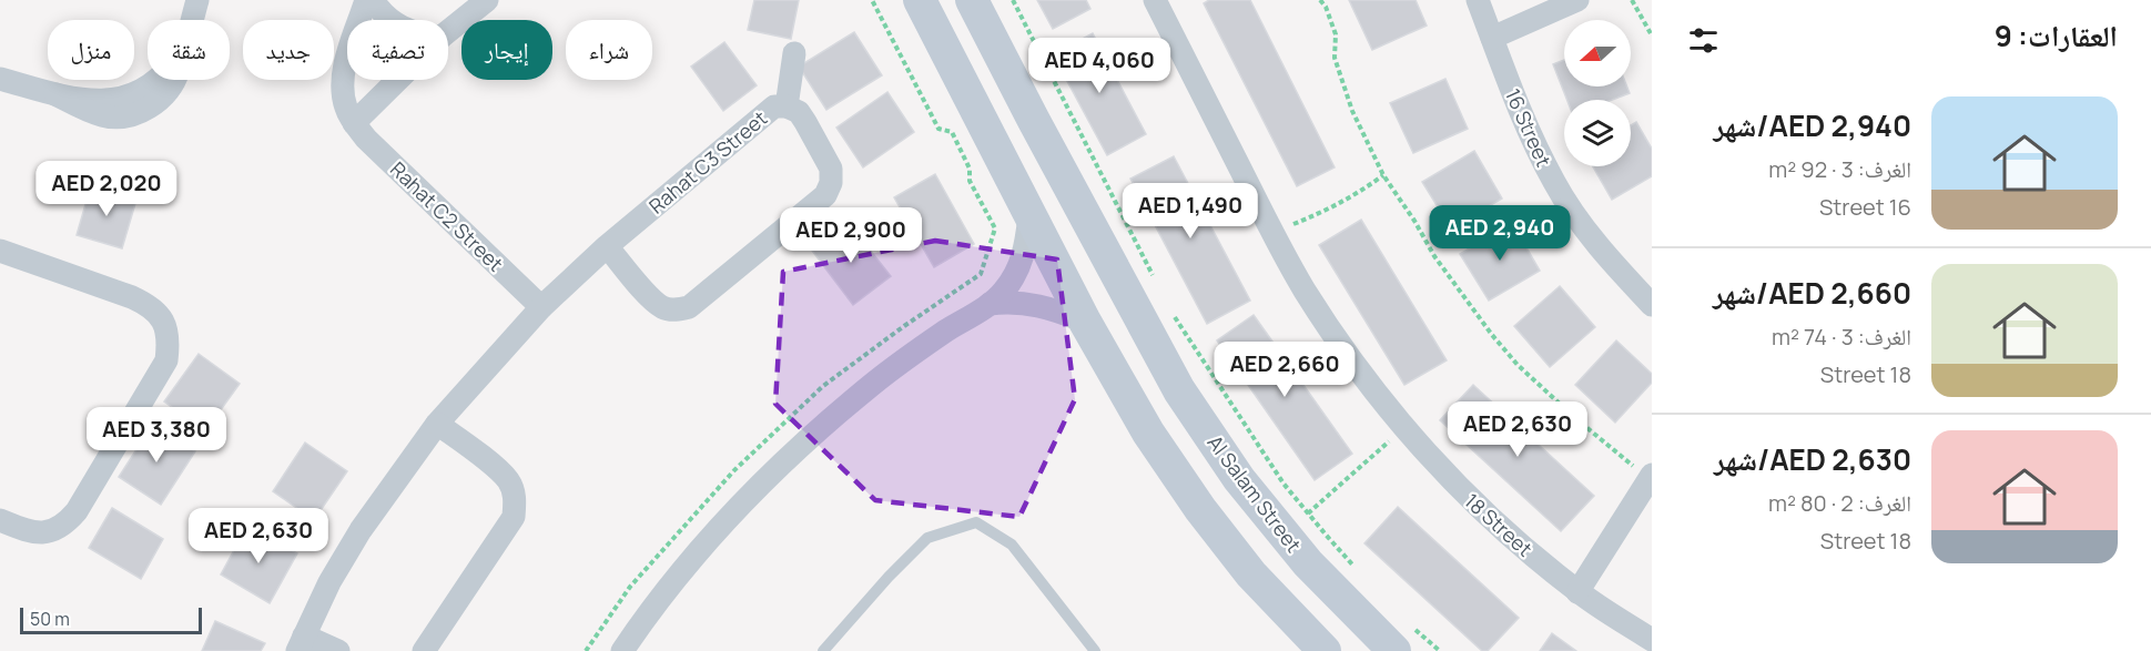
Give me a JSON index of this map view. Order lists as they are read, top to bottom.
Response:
{
  "streets": {
    "street": [
      "16 Street",
      "Rahat C3 Street",
      "Rahat C2 Street",
      "Al Salam Street",
      "18 Street"
    ]
  },
  "crossings": [
    ["Rahat C3 Street", "Rahat C2 Street"]
  ],
  "scale_bar": "50 m",
  "north": "left",
  "page": {
    "heading": "العقارات: 9",
    "chip": [
      "شراء",
      "إيجار",
      "تصفية",
      "جديد",
      "شقة",
      "منزل"
    ],
    "price": [
      "AED 4,060",
      "AED 2,020",
      "AED 1,490",
      "AED 2,940",
      "AED 2,900",
      "AED 2,660",
      "AED 2,630",
      "AED 3,380",
      "AED 2,630"
    ],
    "list": [
      {
        "name": "AED 2,940/شهر",
        "note": "الغرف: 3 · 92 m² · 16 Street"
      },
      {
        "name": "AED 2,660/شهر",
        "note": "الغرف: 3 · 74 m² · 18 Street"
      },
      {
        "name": "AED 2,630/شهر",
        "note": "الغرف: 2 · 80 m² · 18 Street"
      }
    ],
    "scale": "50 m"
  }
}
